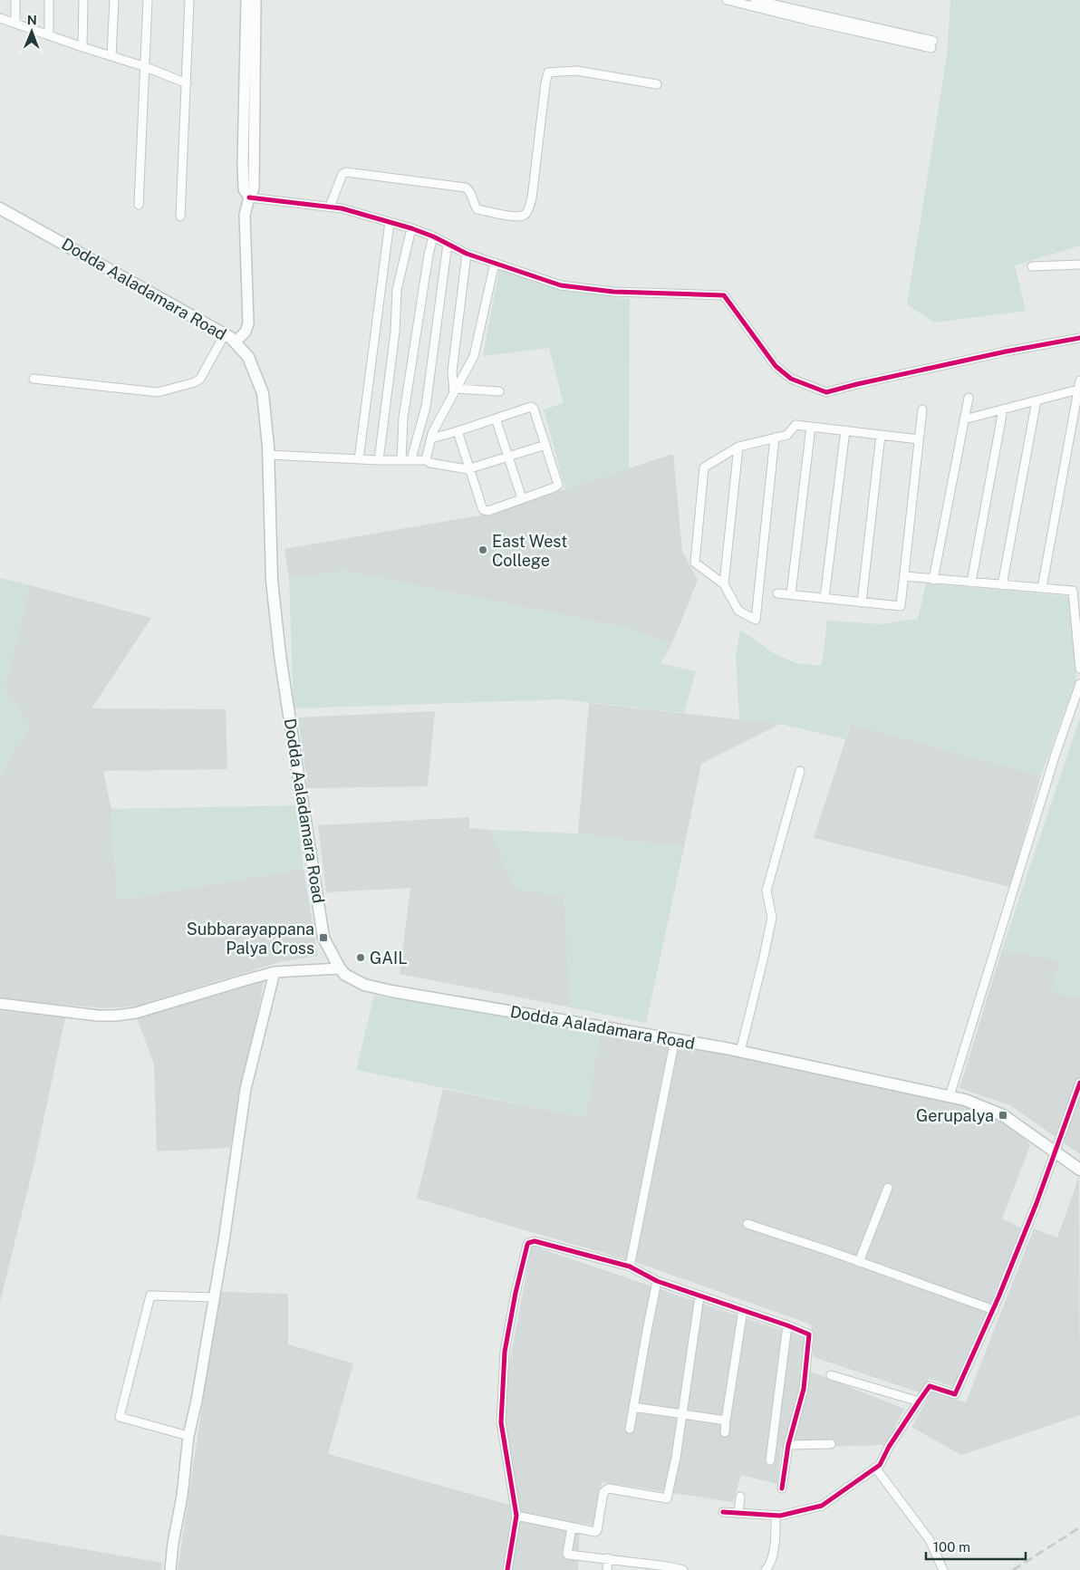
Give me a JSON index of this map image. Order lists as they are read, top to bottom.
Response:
{
  "streets": {
    "main road": ["Dodda Aaladamara Road"]
  },
  "places": {
    "other": ["East West College", "GAIL"],
    "transit": ["Subbarayappana Palya Cross", "Gerupalya"]
  },
  "scale_bar": "100 m",
  "north": "top"
}
